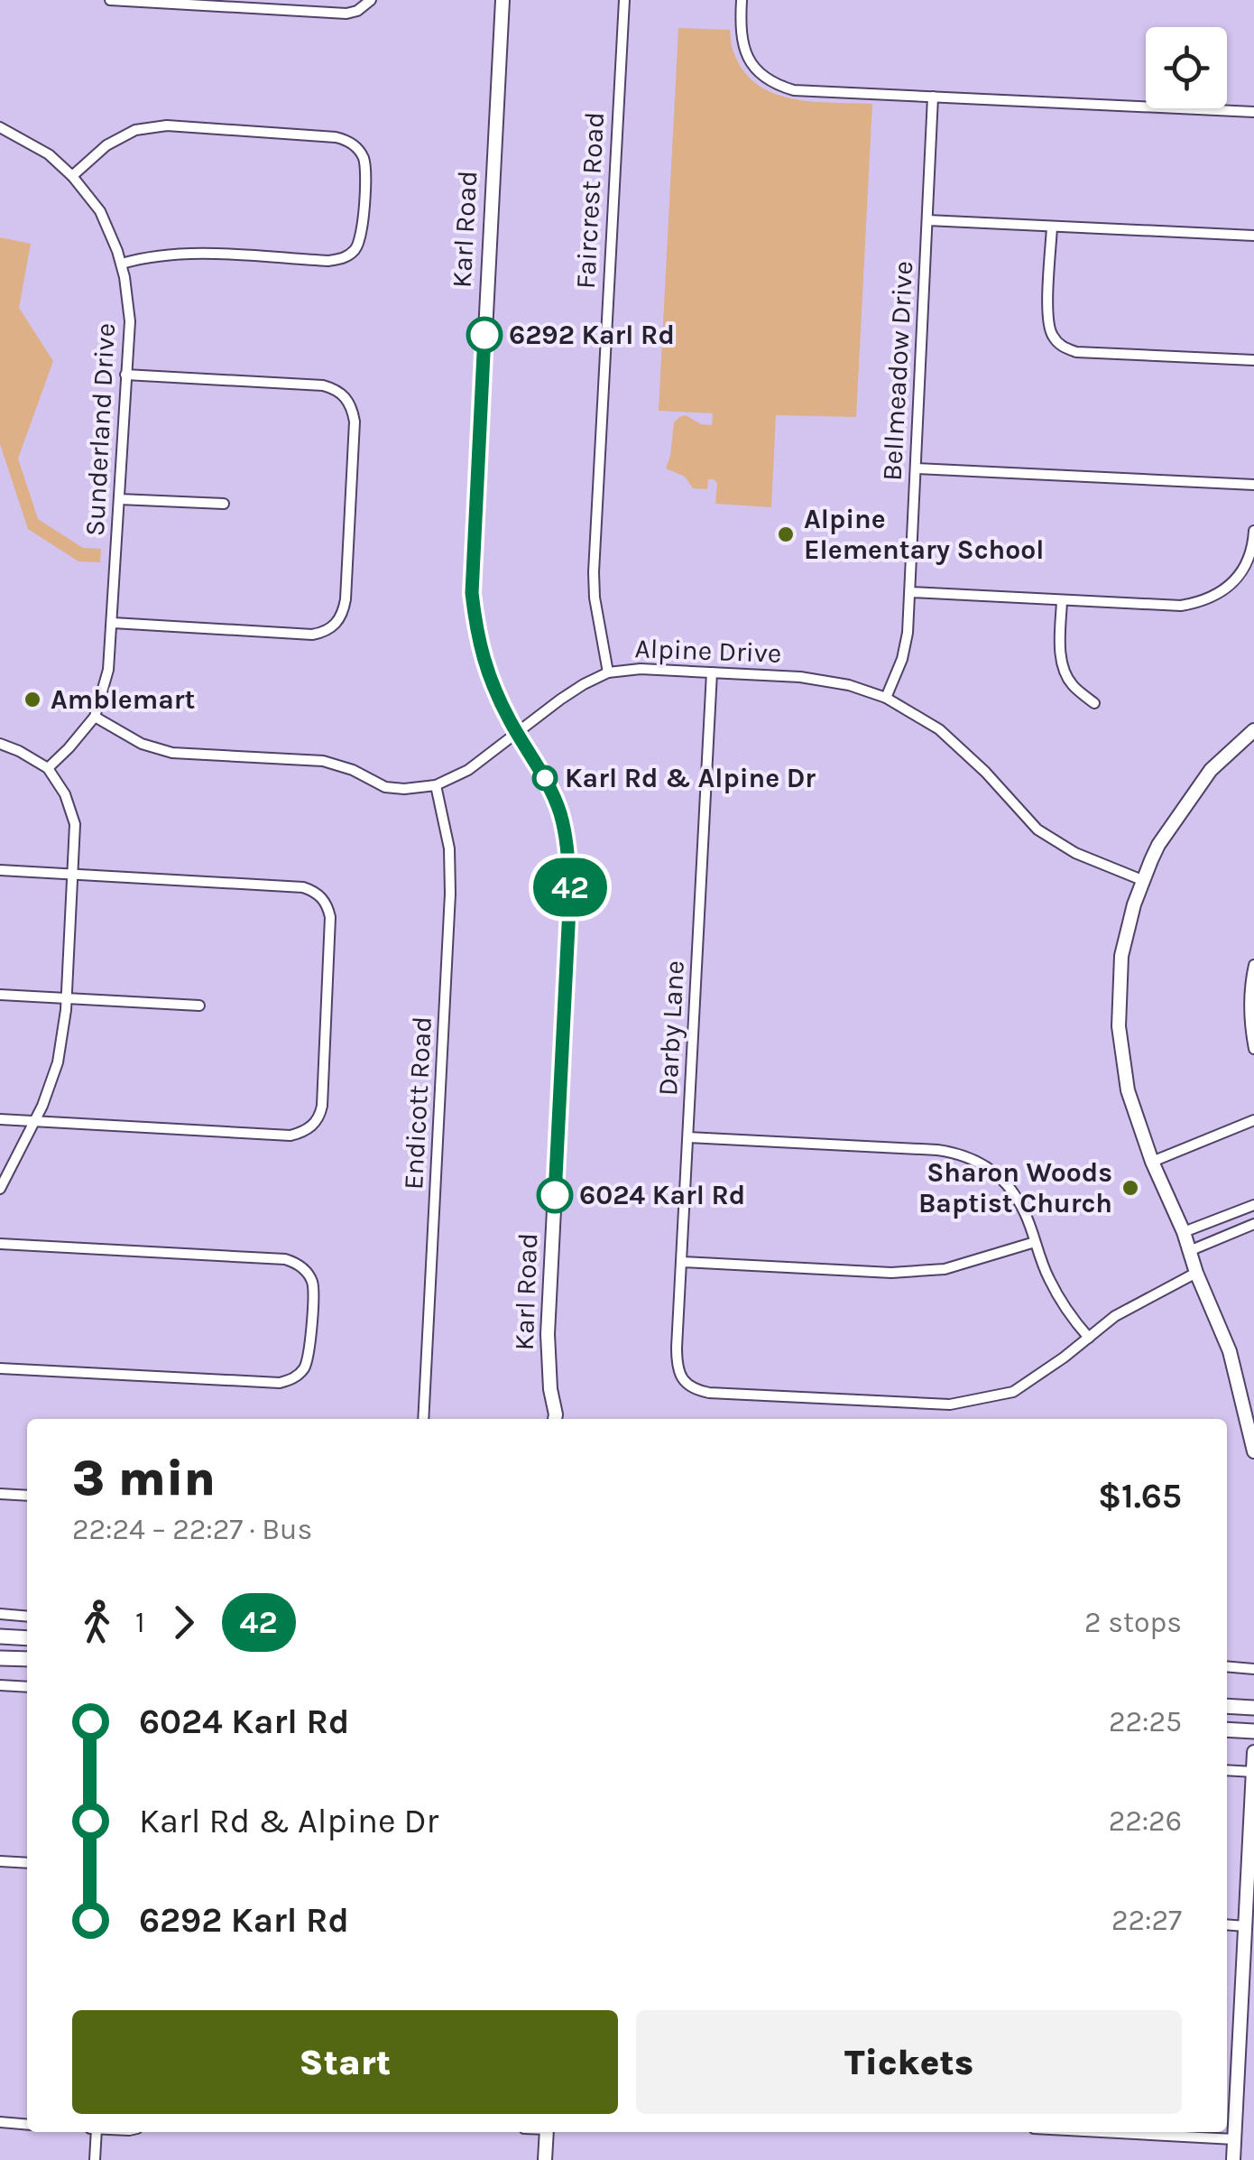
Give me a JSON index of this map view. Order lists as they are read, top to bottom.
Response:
{
  "streets": {
    "street": [
      "Faircrest Road",
      "Karl Road",
      "Bellmeadow Drive",
      "Sunderland Drive",
      "Alpine Drive",
      "Darby Lane",
      "Endicott Road"
    ]
  },
  "crossings": [
    ["Faircrest Road", "Alpine Drive"],
    ["Karl Road", "Alpine Drive"],
    ["Bellmeadow Drive", "Alpine Drive"],
    ["Sunderland Drive", "Alpine Drive"],
    ["Alpine Drive", "Darby Lane"],
    ["Alpine Drive", "Endicott Road"]
  ],
  "places": [
    "6292 Karl Rd",
    "Alpine Elementary School",
    "Amblemart",
    "Karl Rd & Alpine Dr",
    "Sharon Woods Baptist Church",
    "6024 Karl Rd"
  ],
  "lines": ["bus line 42"],
  "page": {
    "on_map": "42",
    "heading": ["3 min", "22:24 – 22:27 · Bus", "$1.65"],
    "legs": ["1", "42", "2 stops"],
    "list": [
      {
        "name": "6024 Karl Rd",
        "value": "22:25"
      },
      {
        "name": "Karl Rd & Alpine Dr",
        "value": "22:26"
      },
      {
        "name": "6292 Karl Rd",
        "value": "22:27"
      }
    ],
    "buttons": ["Start", "Tickets"]
  }
}
